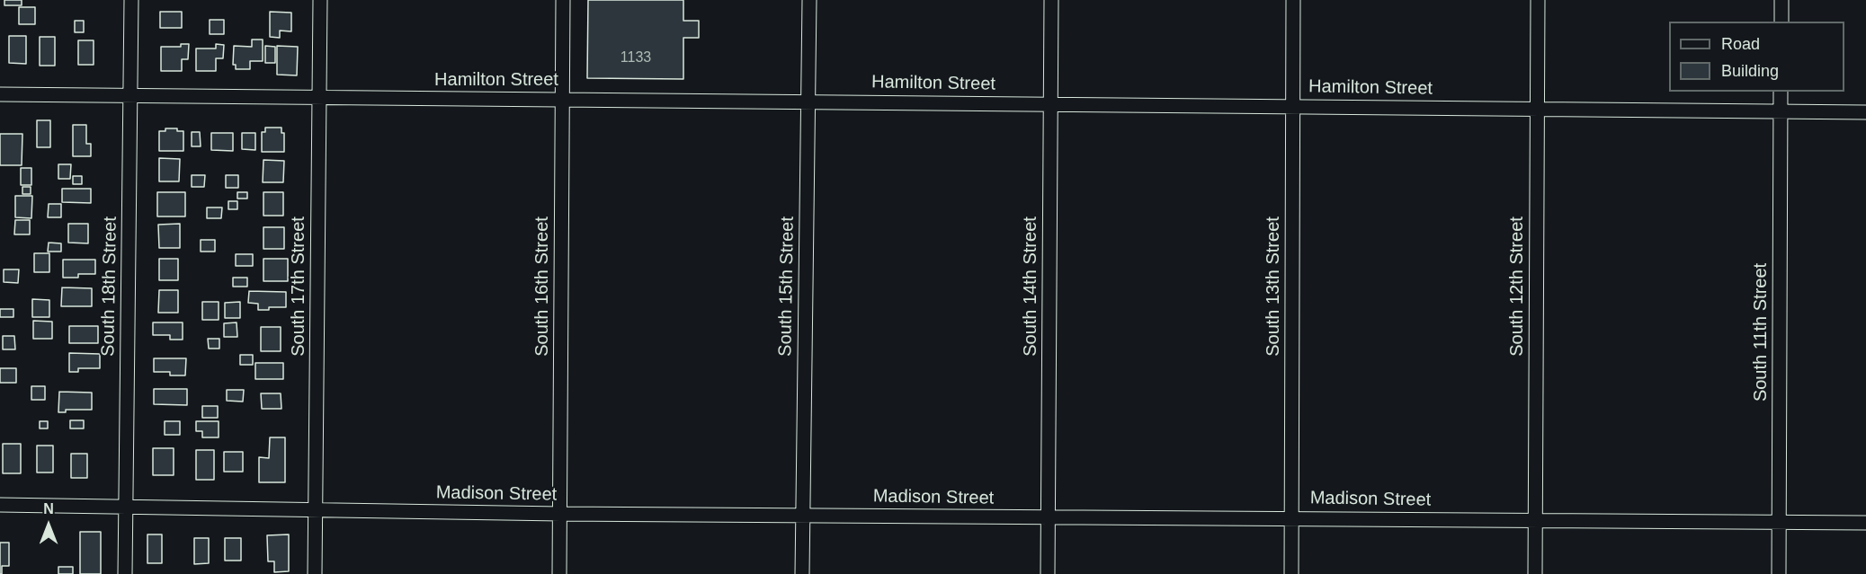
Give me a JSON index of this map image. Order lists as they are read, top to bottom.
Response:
{
  "streets": {
    "street": [
      "Hamilton Street",
      "South 18th Street",
      "South 17th Street",
      "South 16th Street",
      "South 15th Street",
      "South 14th Street",
      "South 13th Street",
      "South 12th Street",
      "South 11th Street",
      "Madison Street"
    ]
  },
  "crossings": [
    ["Hamilton Street", "South 18th Street"],
    ["Hamilton Street", "South 17th Street"],
    ["Hamilton Street", "South 16th Street"],
    ["Hamilton Street", "South 15th Street"],
    ["Hamilton Street", "South 14th Street"],
    ["Hamilton Street", "South 13th Street"],
    ["Hamilton Street", "South 12th Street"],
    ["Hamilton Street", "South 11th Street"],
    ["South 18th Street", "Madison Street"],
    ["South 17th Street", "Madison Street"],
    ["South 16th Street", "Madison Street"],
    ["South 15th Street", "Madison Street"],
    ["South 14th Street", "Madison Street"],
    ["South 13th Street", "Madison Street"],
    ["South 12th Street", "Madison Street"],
    ["South 11th Street", "Madison Street"]
  ],
  "house_numbers": ["1133"],
  "legend": ["Road", "Building"],
  "north": "top"
}
